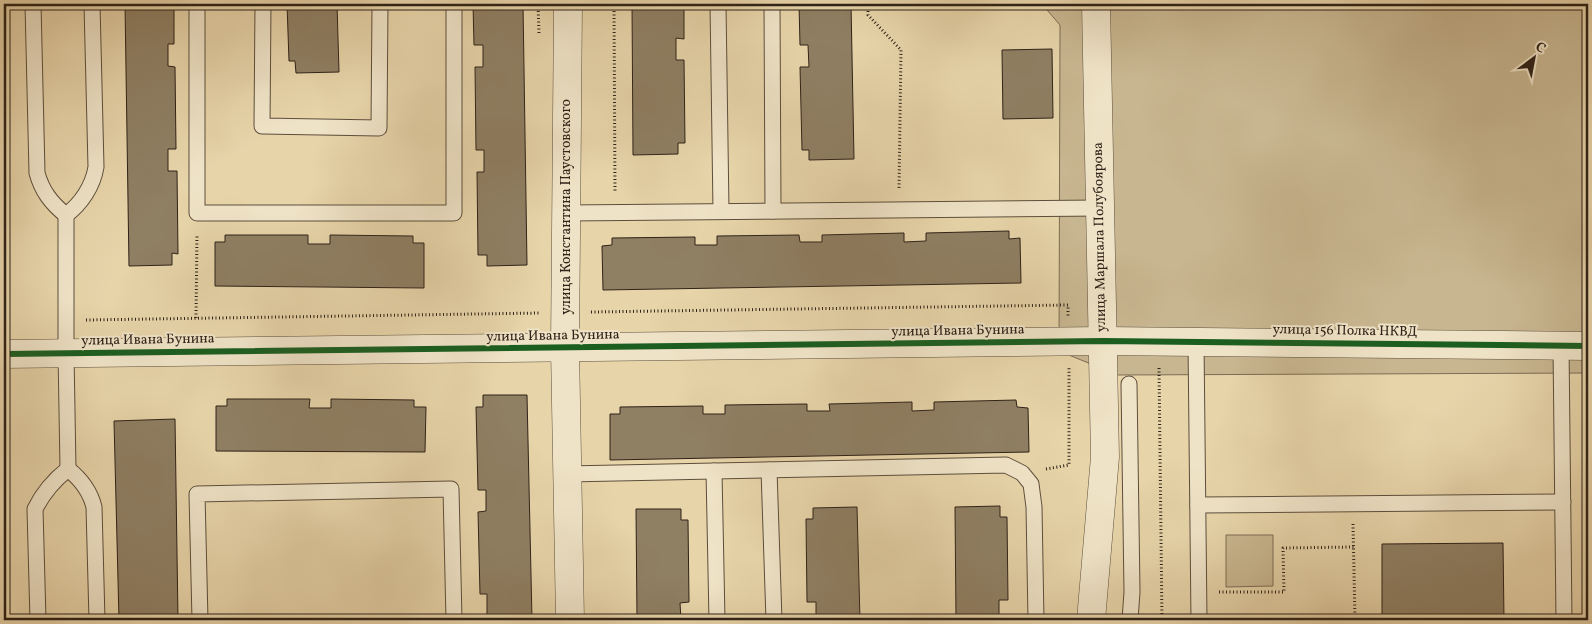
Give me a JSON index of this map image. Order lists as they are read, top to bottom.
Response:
{
  "streets": {
    "street": [
      "улица Константина Паустовского",
      "улица Маршала Полубоярова",
      "улица Ивана Бунина",
      "улица 156 Полка НКВД"
    ]
  },
  "crossings": [
    ["улица Константина Паустовского", "улица Ивана Бунина"],
    ["улица Маршала Полубоярова", "улица Ивана Бунина"],
    ["улица Маршала Полубоярова", "улица 156 Полка НКВД"],
    ["улица Ивана Бунина", "улица 156 Полка НКВД"]
  ],
  "north": "top right"
}
